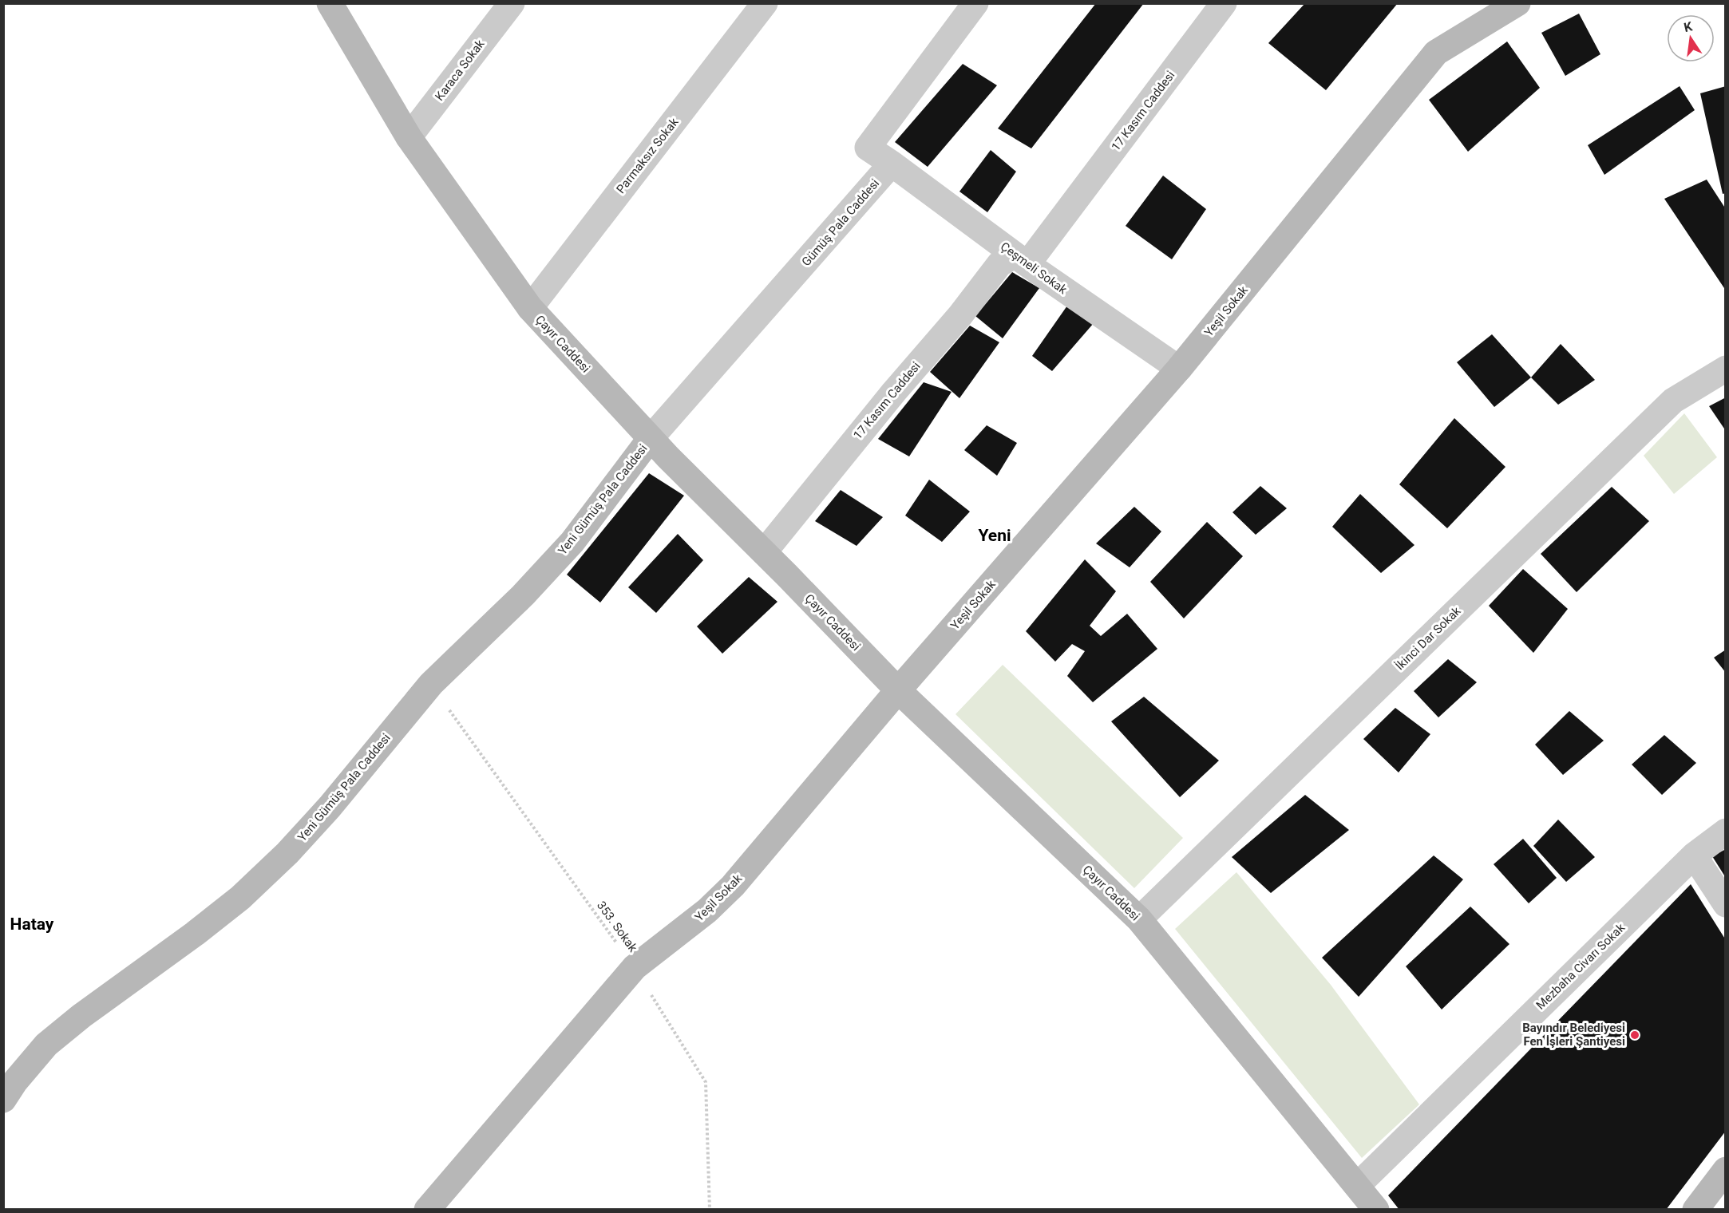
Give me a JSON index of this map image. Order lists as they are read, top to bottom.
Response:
{
  "streets": {
    "street": [
      "Karaca Sokak",
      "17 Kasım Caddesi",
      "Parmaksız Sokak",
      "Gümüş Pala Caddesi",
      "Çeşmeli Sokak",
      "Yeşil Sokak",
      "Çayır Caddesi",
      "Yeni Gümüş Pala Caddesi",
      "İkinci Dar Sokak",
      "Mezbaha Civarı Sokak"
    ],
    "path": ["353. Sokak"]
  },
  "crossings": [
    ["Karaca Sokak", "Çayır Caddesi"],
    ["17 Kasım Caddesi", "Çeşmeli Sokak"],
    ["17 Kasım Caddesi", "Çayır Caddesi"],
    ["Parmaksız Sokak", "Çayır Caddesi"],
    ["Gümüş Pala Caddesi", "Çeşmeli Sokak"],
    ["Gümüş Pala Caddesi", "Çayır Caddesi"],
    ["Gümüş Pala Caddesi", "Yeni Gümüş Pala Caddesi"],
    ["Çeşmeli Sokak", "Yeşil Sokak"],
    ["Yeşil Sokak", "Çayır Caddesi"],
    ["Yeşil Sokak", "353. Sokak"],
    ["Çayır Caddesi", "Yeni Gümüş Pala Caddesi"],
    ["Çayır Caddesi", "İkinci Dar Sokak"],
    ["Çayır Caddesi", "Mezbaha Civarı Sokak"],
    ["Yeni Gümüş Pala Caddesi", "353. Sokak"]
  ],
  "districts": ["Yeni", "Hatay"],
  "places": ["Bayındır Belediyesi Fen İşleri Şantiyesi"],
  "north": "top"
}
